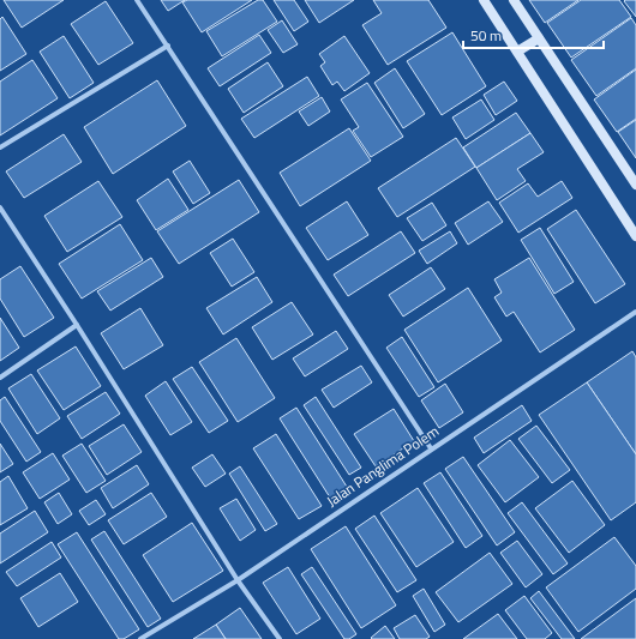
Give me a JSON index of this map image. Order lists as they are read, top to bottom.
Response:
{
  "streets": {
    "street": ["Jalan Panglima Polem"]
  },
  "scale_bar": "50 m"
}
